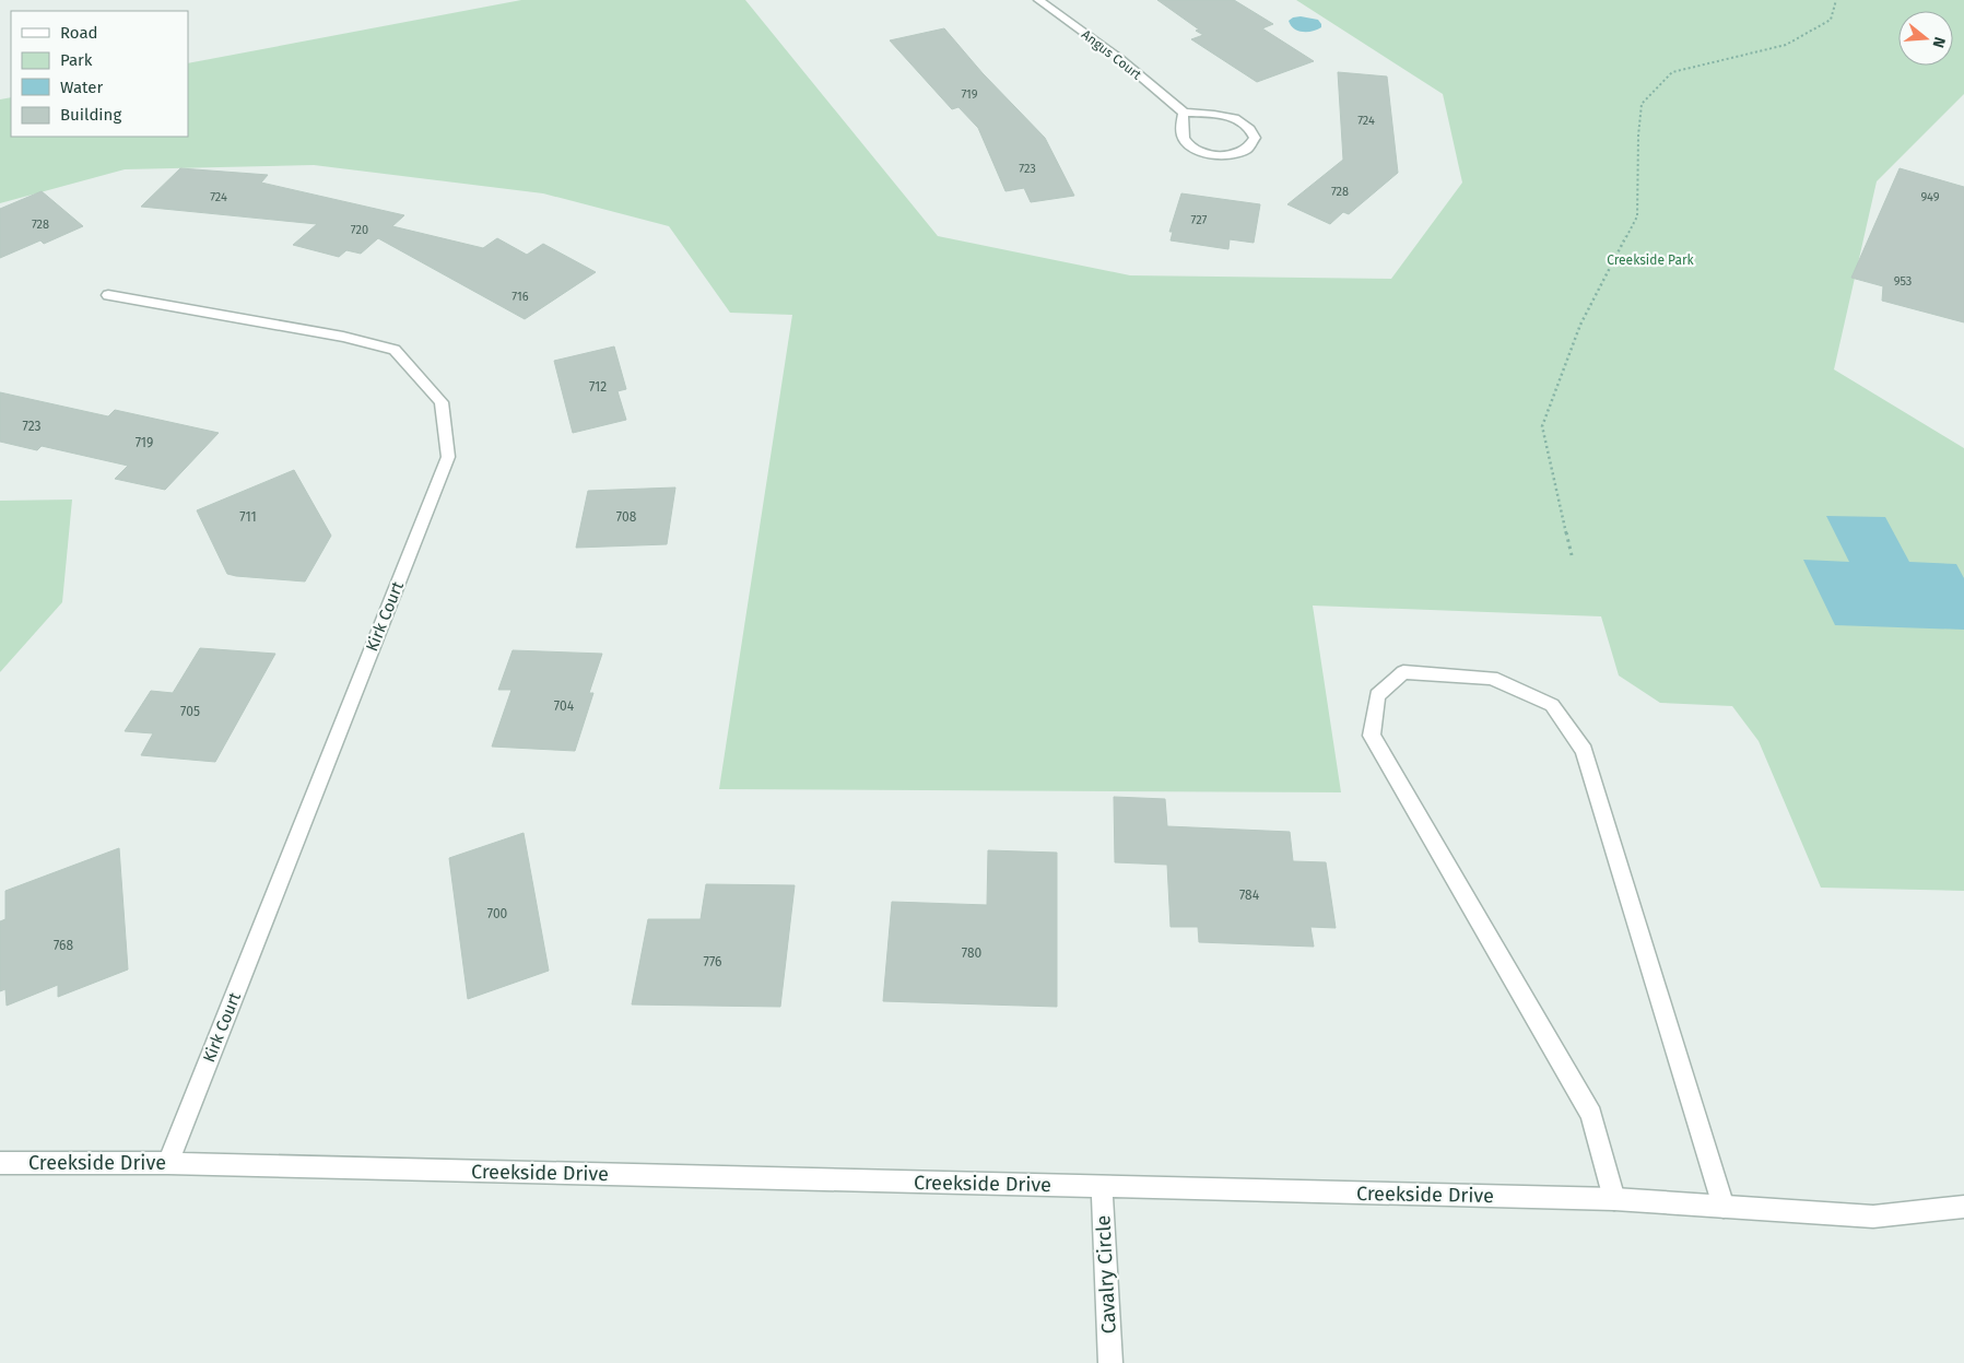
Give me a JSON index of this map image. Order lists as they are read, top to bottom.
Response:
{
  "streets": {
    "street": [
      "Angus Court",
      "Kirk Court",
      "Creekside Drive",
      "Cavalry Circle"
    ]
  },
  "crossings": [
    ["Kirk Court", "Creekside Drive"],
    ["Creekside Drive", "Cavalry Circle"]
  ],
  "parks": ["Creekside Park"],
  "house_numbers": [
    "719",
    "724",
    "723",
    "728",
    "724",
    "949",
    "727",
    "728",
    "720",
    "953",
    "716",
    "712",
    "723",
    "719",
    "711",
    "708",
    "704",
    "705",
    "784",
    "700",
    "768",
    "780",
    "776"
  ],
  "legend": [
    "Road",
    "Park",
    "Water",
    "Building"
  ],
  "north": "right"
}
